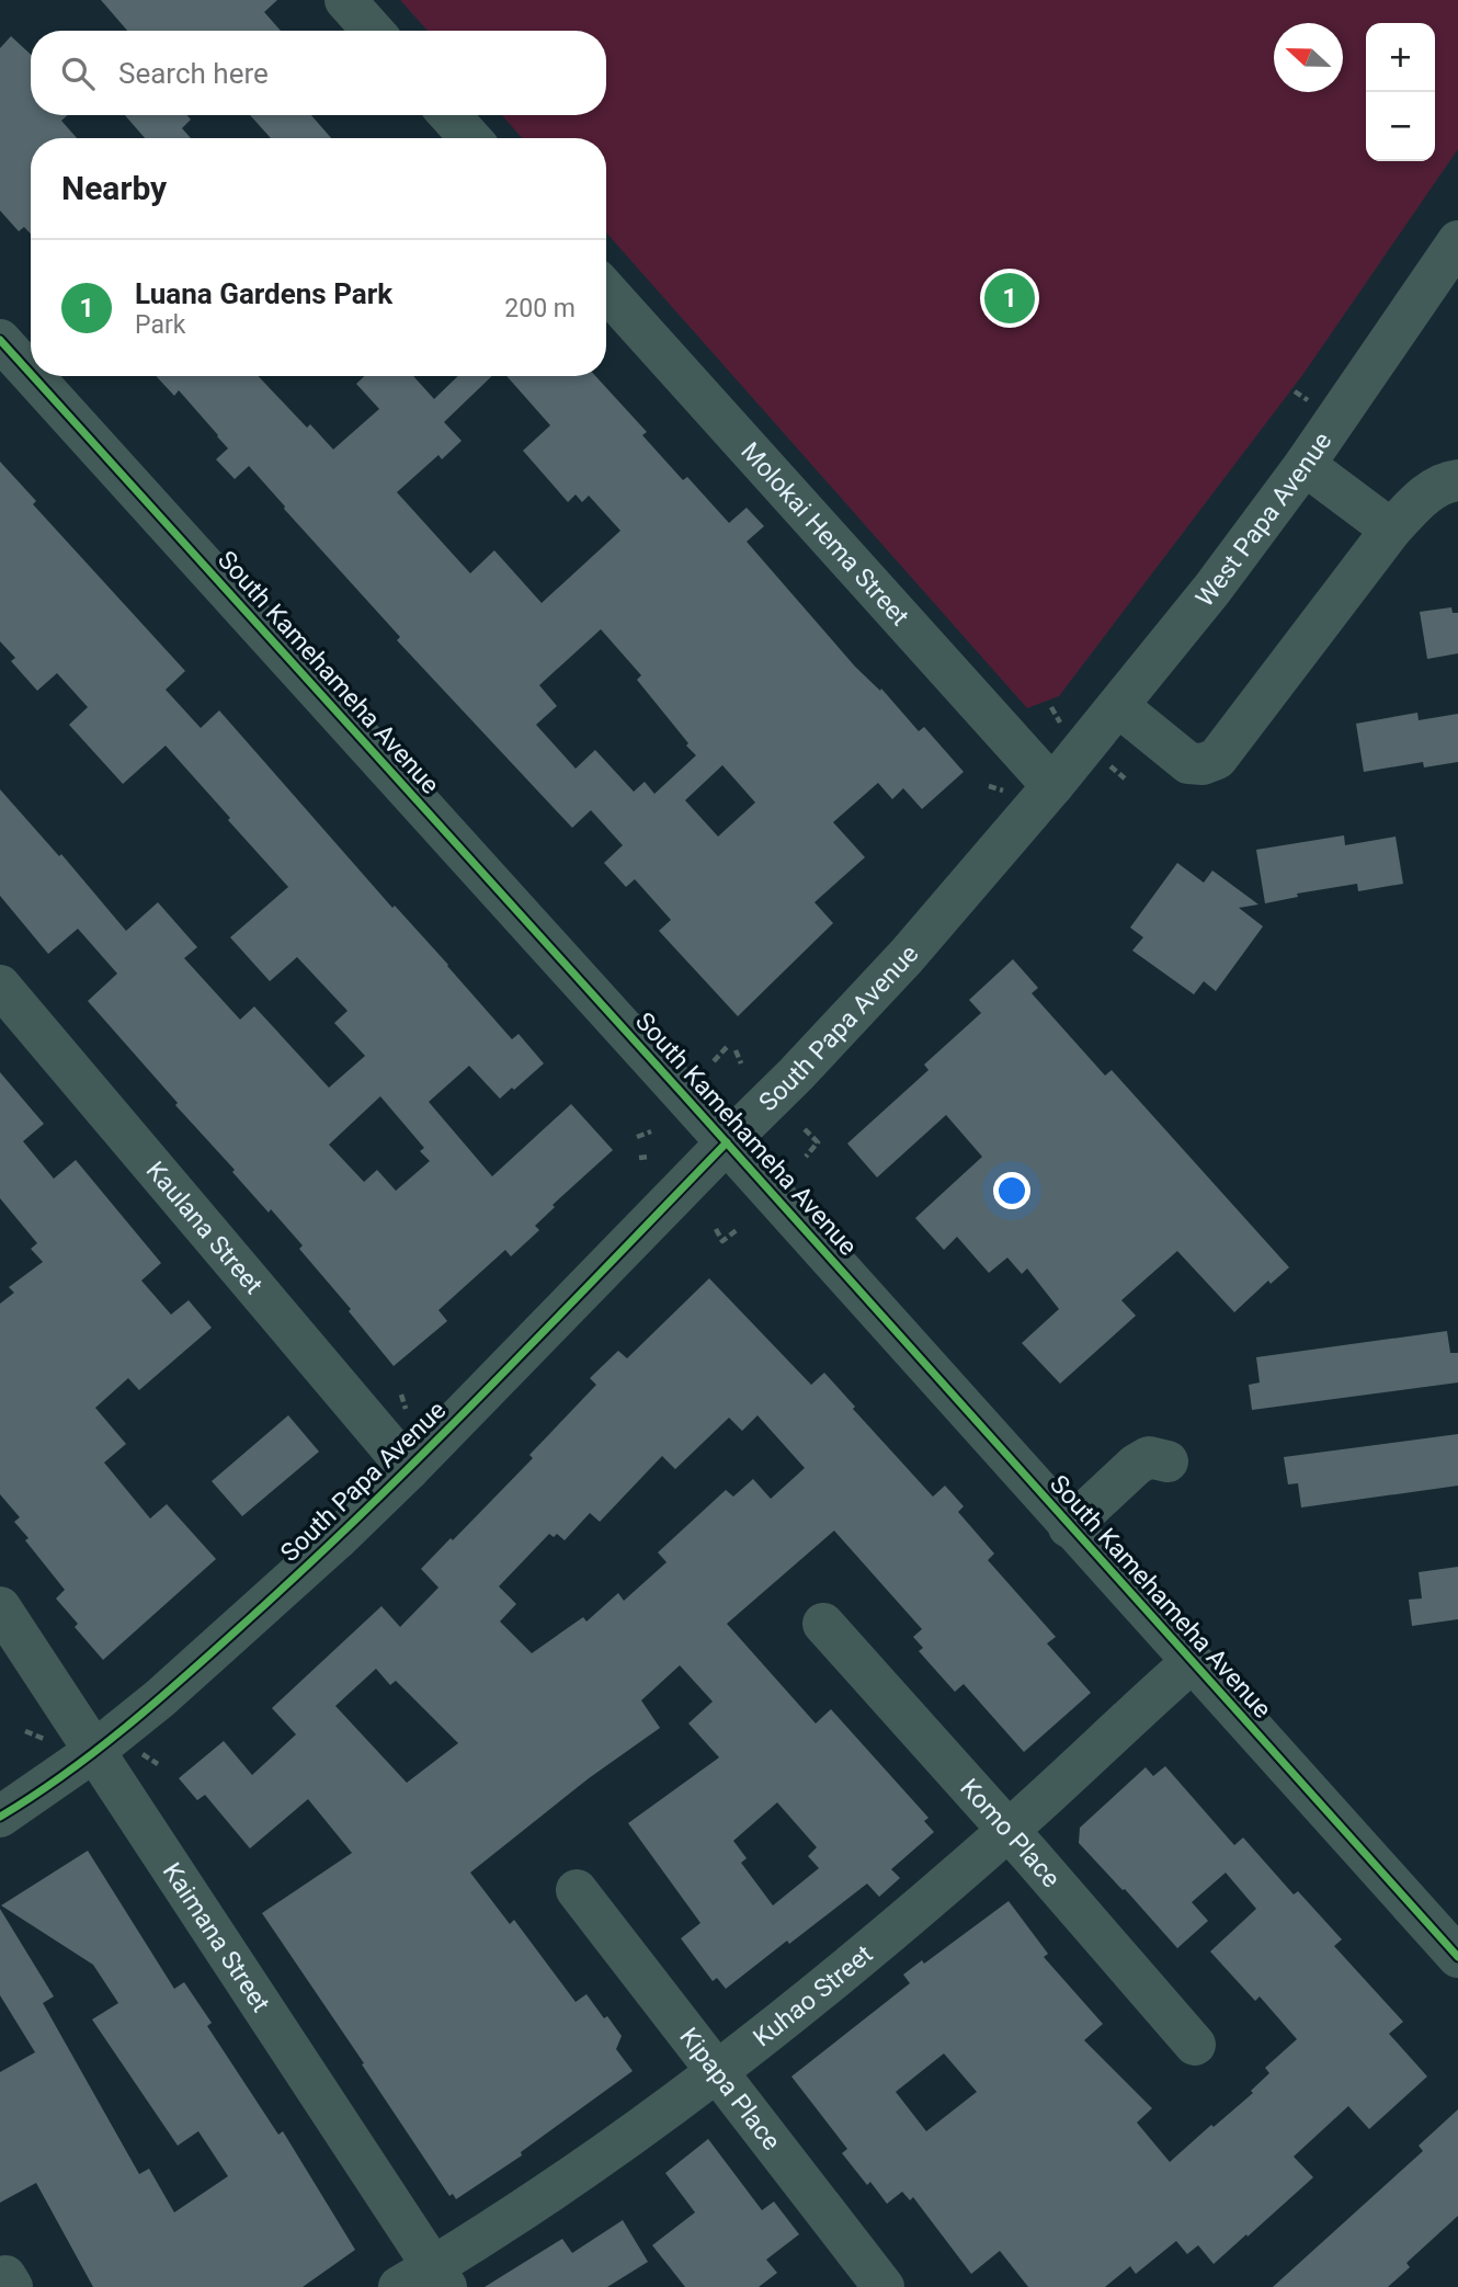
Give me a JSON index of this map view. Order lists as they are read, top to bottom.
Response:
{
  "streets": {
    "street": [
      "West Papa Avenue",
      "Molokai Hema Street",
      "South Kamehameha Avenue",
      "South Papa Avenue",
      "Kaulana Street",
      "Komo Place",
      "Kaimana Street",
      "Kuhao Street",
      "Kipapa Place"
    ]
  },
  "crossings": [
    ["West Papa Avenue", "Molokai Hema Street"],
    ["West Papa Avenue", "South Papa Avenue"],
    ["Molokai Hema Street", "South Papa Avenue"],
    ["South Kamehameha Avenue", "South Papa Avenue"],
    ["South Kamehameha Avenue", "Kuhao Street"],
    ["South Papa Avenue", "Kaulana Street"],
    ["South Papa Avenue", "Kaimana Street"],
    ["Komo Place", "Kuhao Street"],
    ["Kaimana Street", "Kuhao Street"],
    ["Kuhao Street", "Kipapa Place"]
  ],
  "north": "left",
  "page": {
    "map_buttons": ["+", "−"],
    "search": "Search here",
    "heading": "Nearby",
    "list": [
      {
        "mark": "1",
        "name": "Luana Gardens Park",
        "note": "Park",
        "value": "200 m"
      }
    ],
    "pins": "1"
  }
}
